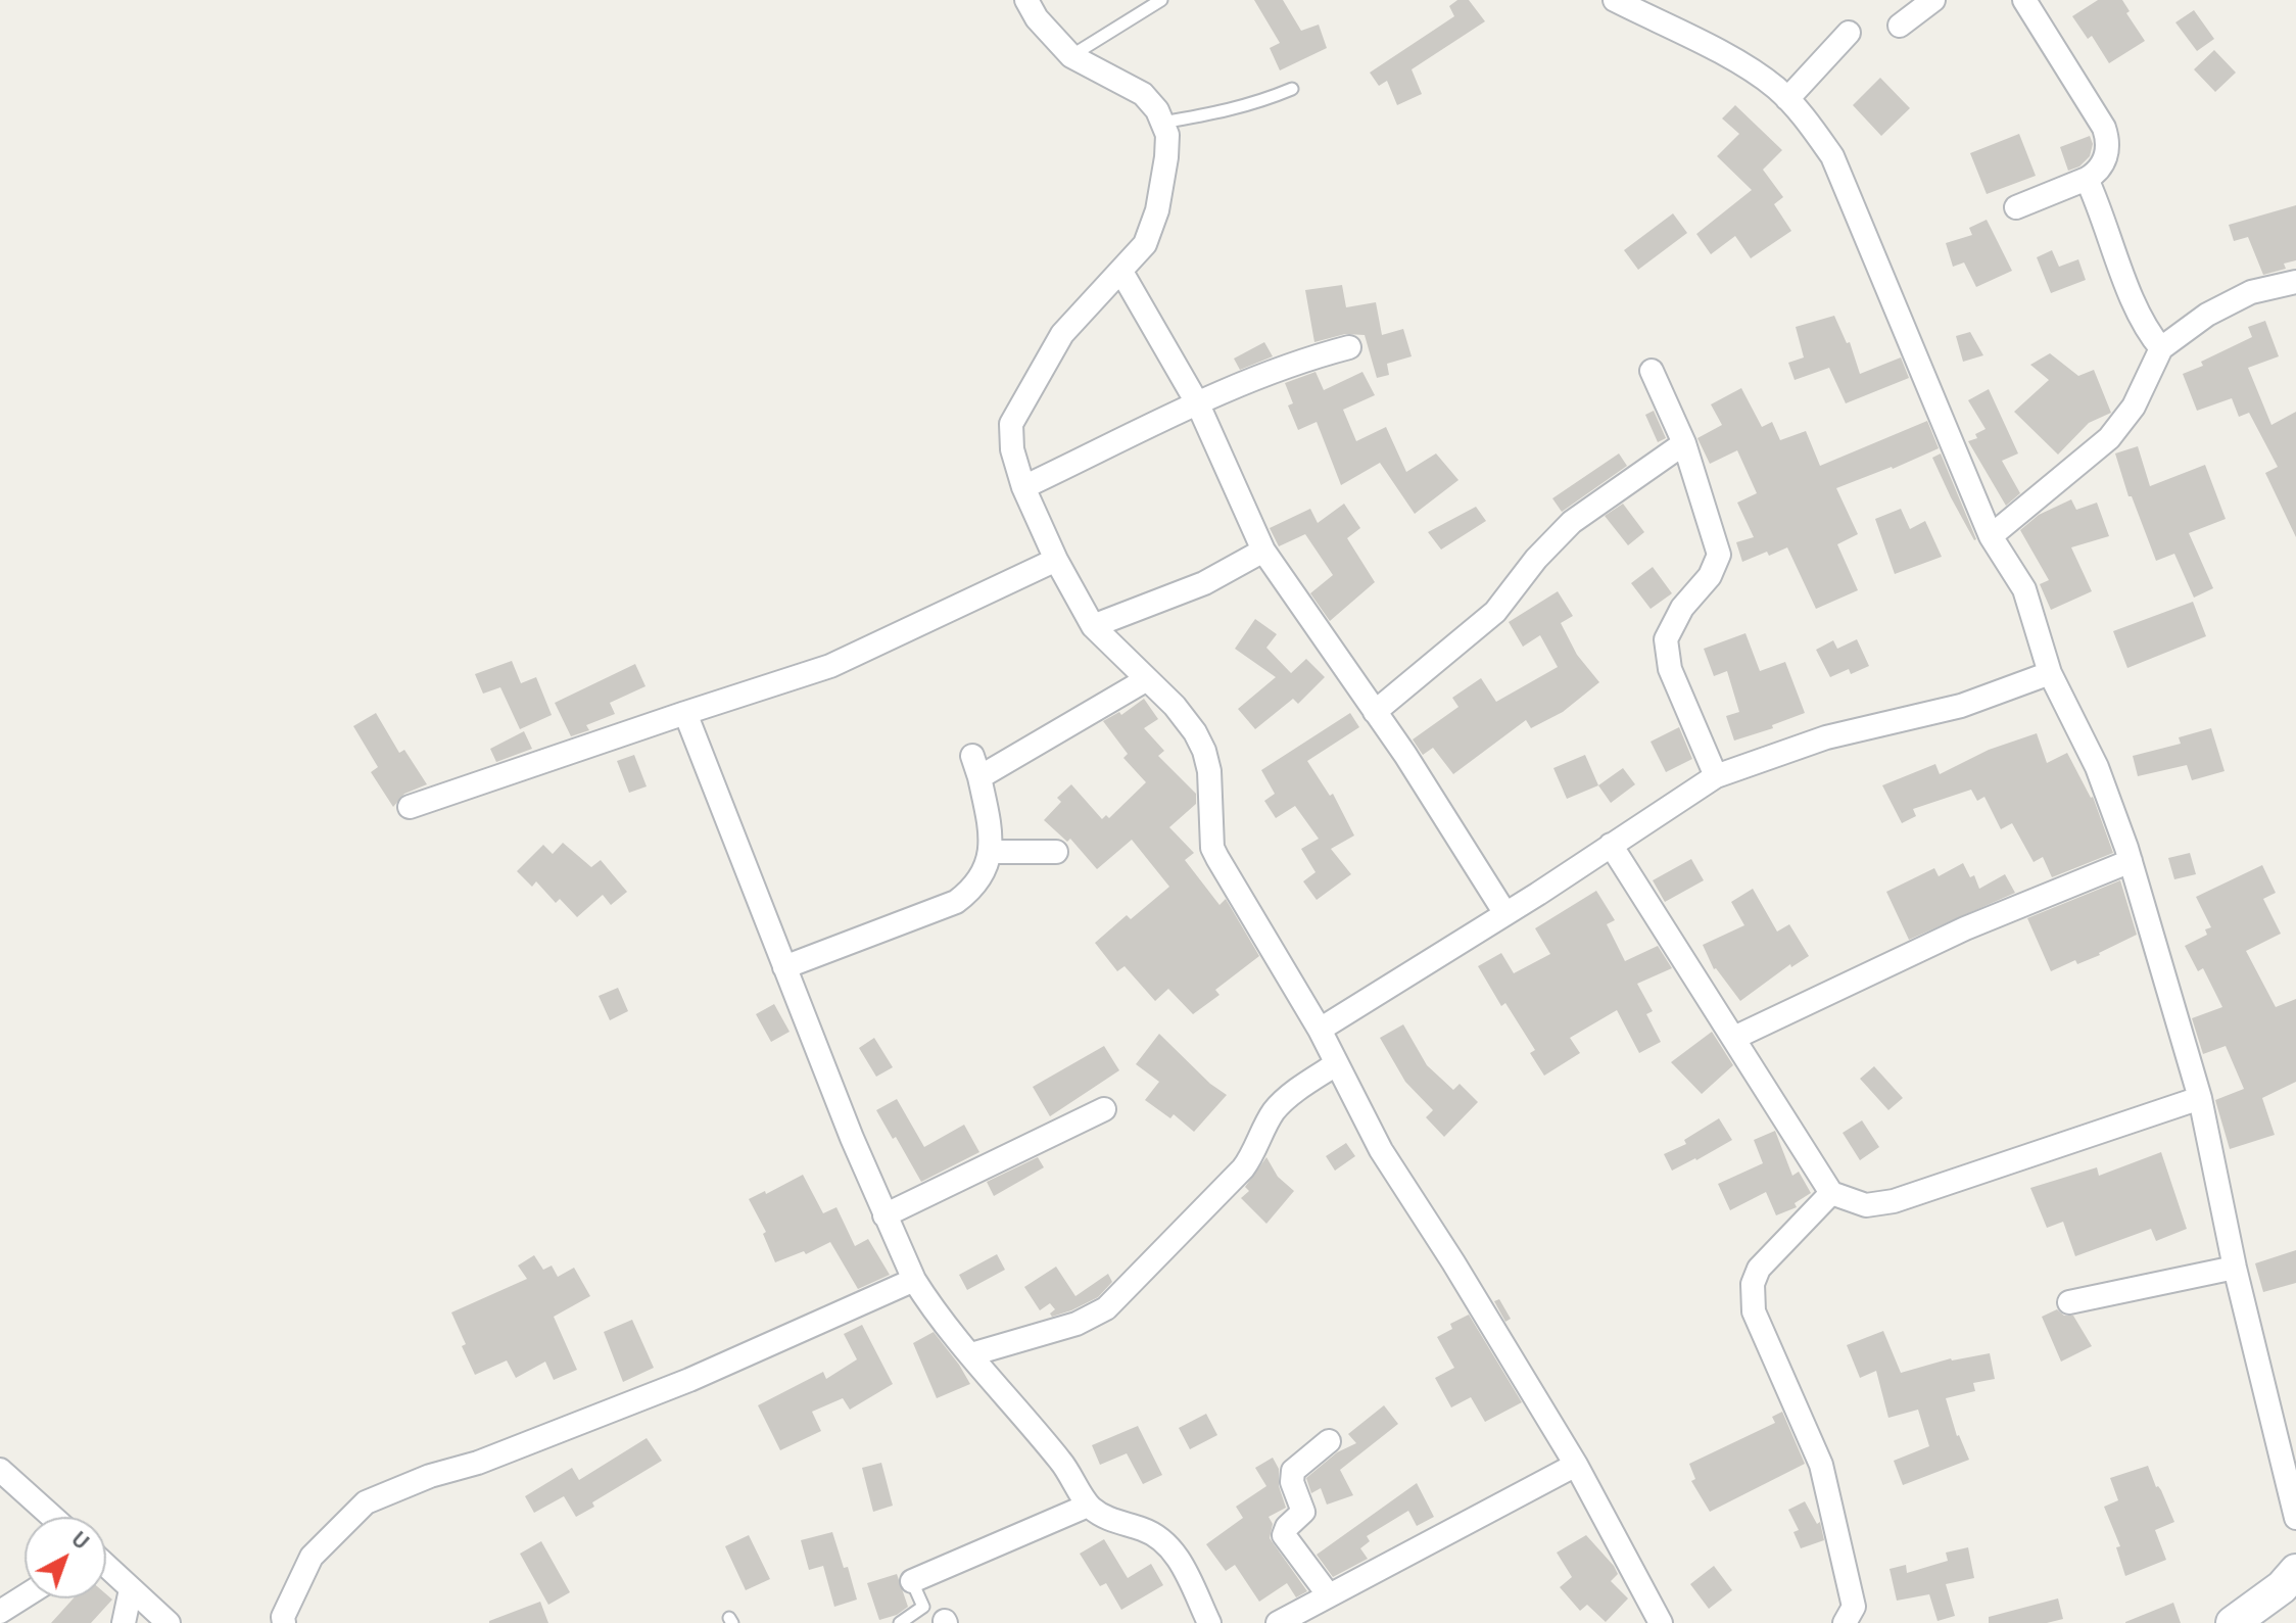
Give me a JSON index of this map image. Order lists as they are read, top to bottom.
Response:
{
  "north": "top right"
}
